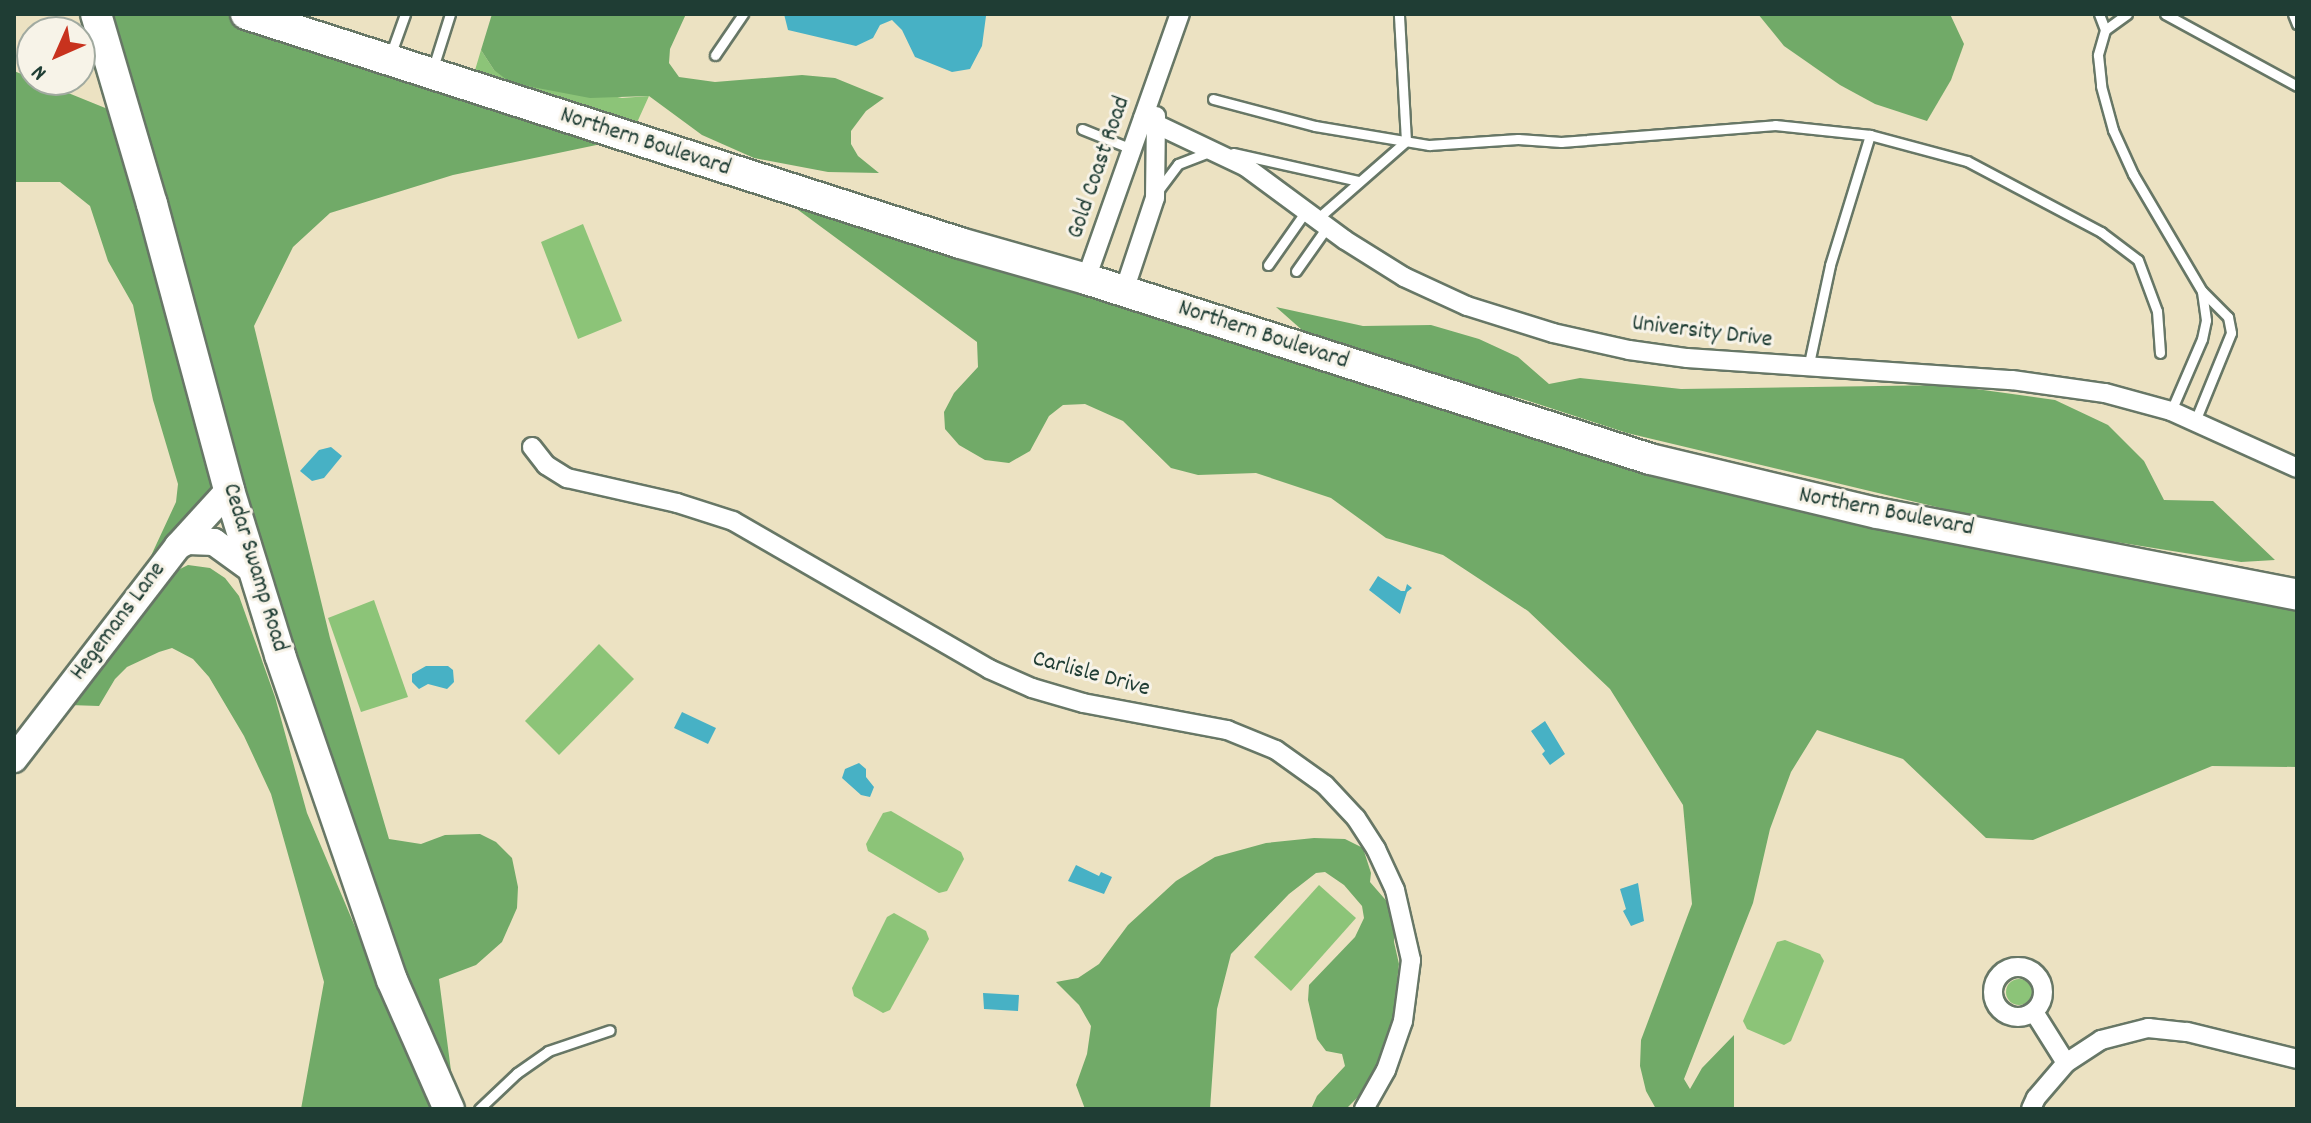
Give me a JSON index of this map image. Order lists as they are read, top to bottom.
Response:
{
  "streets": {
    "main road": ["Northern Boulevard", "Cedar Swamp Road"],
    "street": [
      "Gold Coast Road",
      "University Drive",
      "Hegemans Lane",
      "Carlisle Drive"
    ]
  },
  "crossings": [
    ["Northern Boulevard", "Gold Coast Road"],
    ["Gold Coast Road", "University Drive"],
    ["Cedar Swamp Road", "Hegemans Lane"]
  ],
  "north": "bottom left"
}
